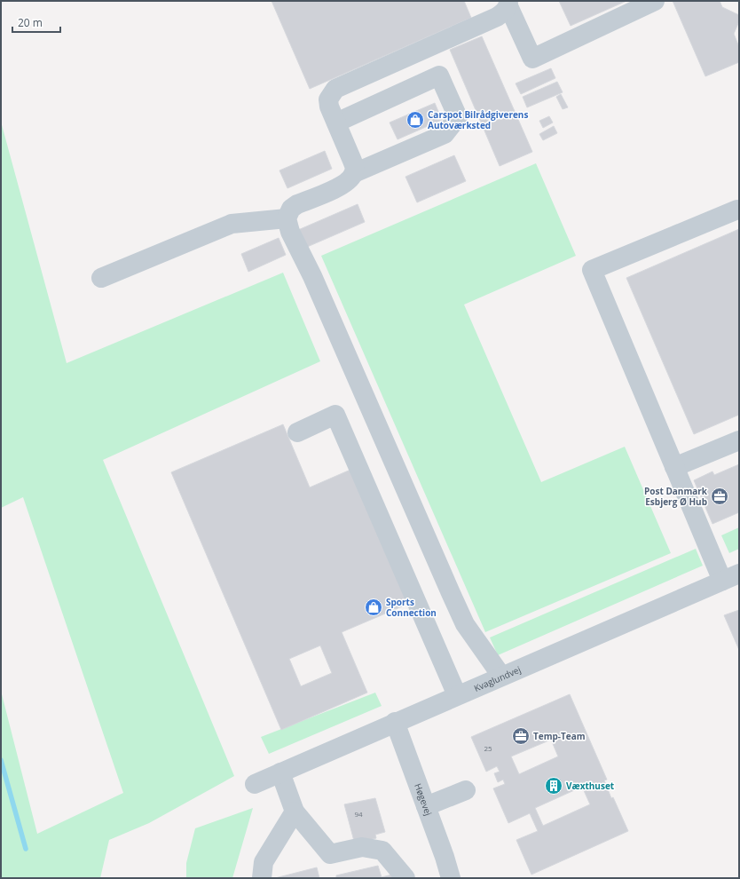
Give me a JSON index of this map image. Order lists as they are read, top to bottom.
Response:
{
  "streets": {
    "street": ["Kvaglundvej", "Høgevej"]
  },
  "crossings": [
    ["Kvaglundvej", "Høgevej"]
  ],
  "places": {
    "shop": ["Carspot Bilrådgiverens Autoværksted", "Sports Connection"],
    "office": ["Post Danmark Esbjerg Ø Hub", "Temp-Team"],
    "building": ["Væxthuset"]
  },
  "house_numbers": ["25", "94"],
  "scale_bar": "20 m"
}
